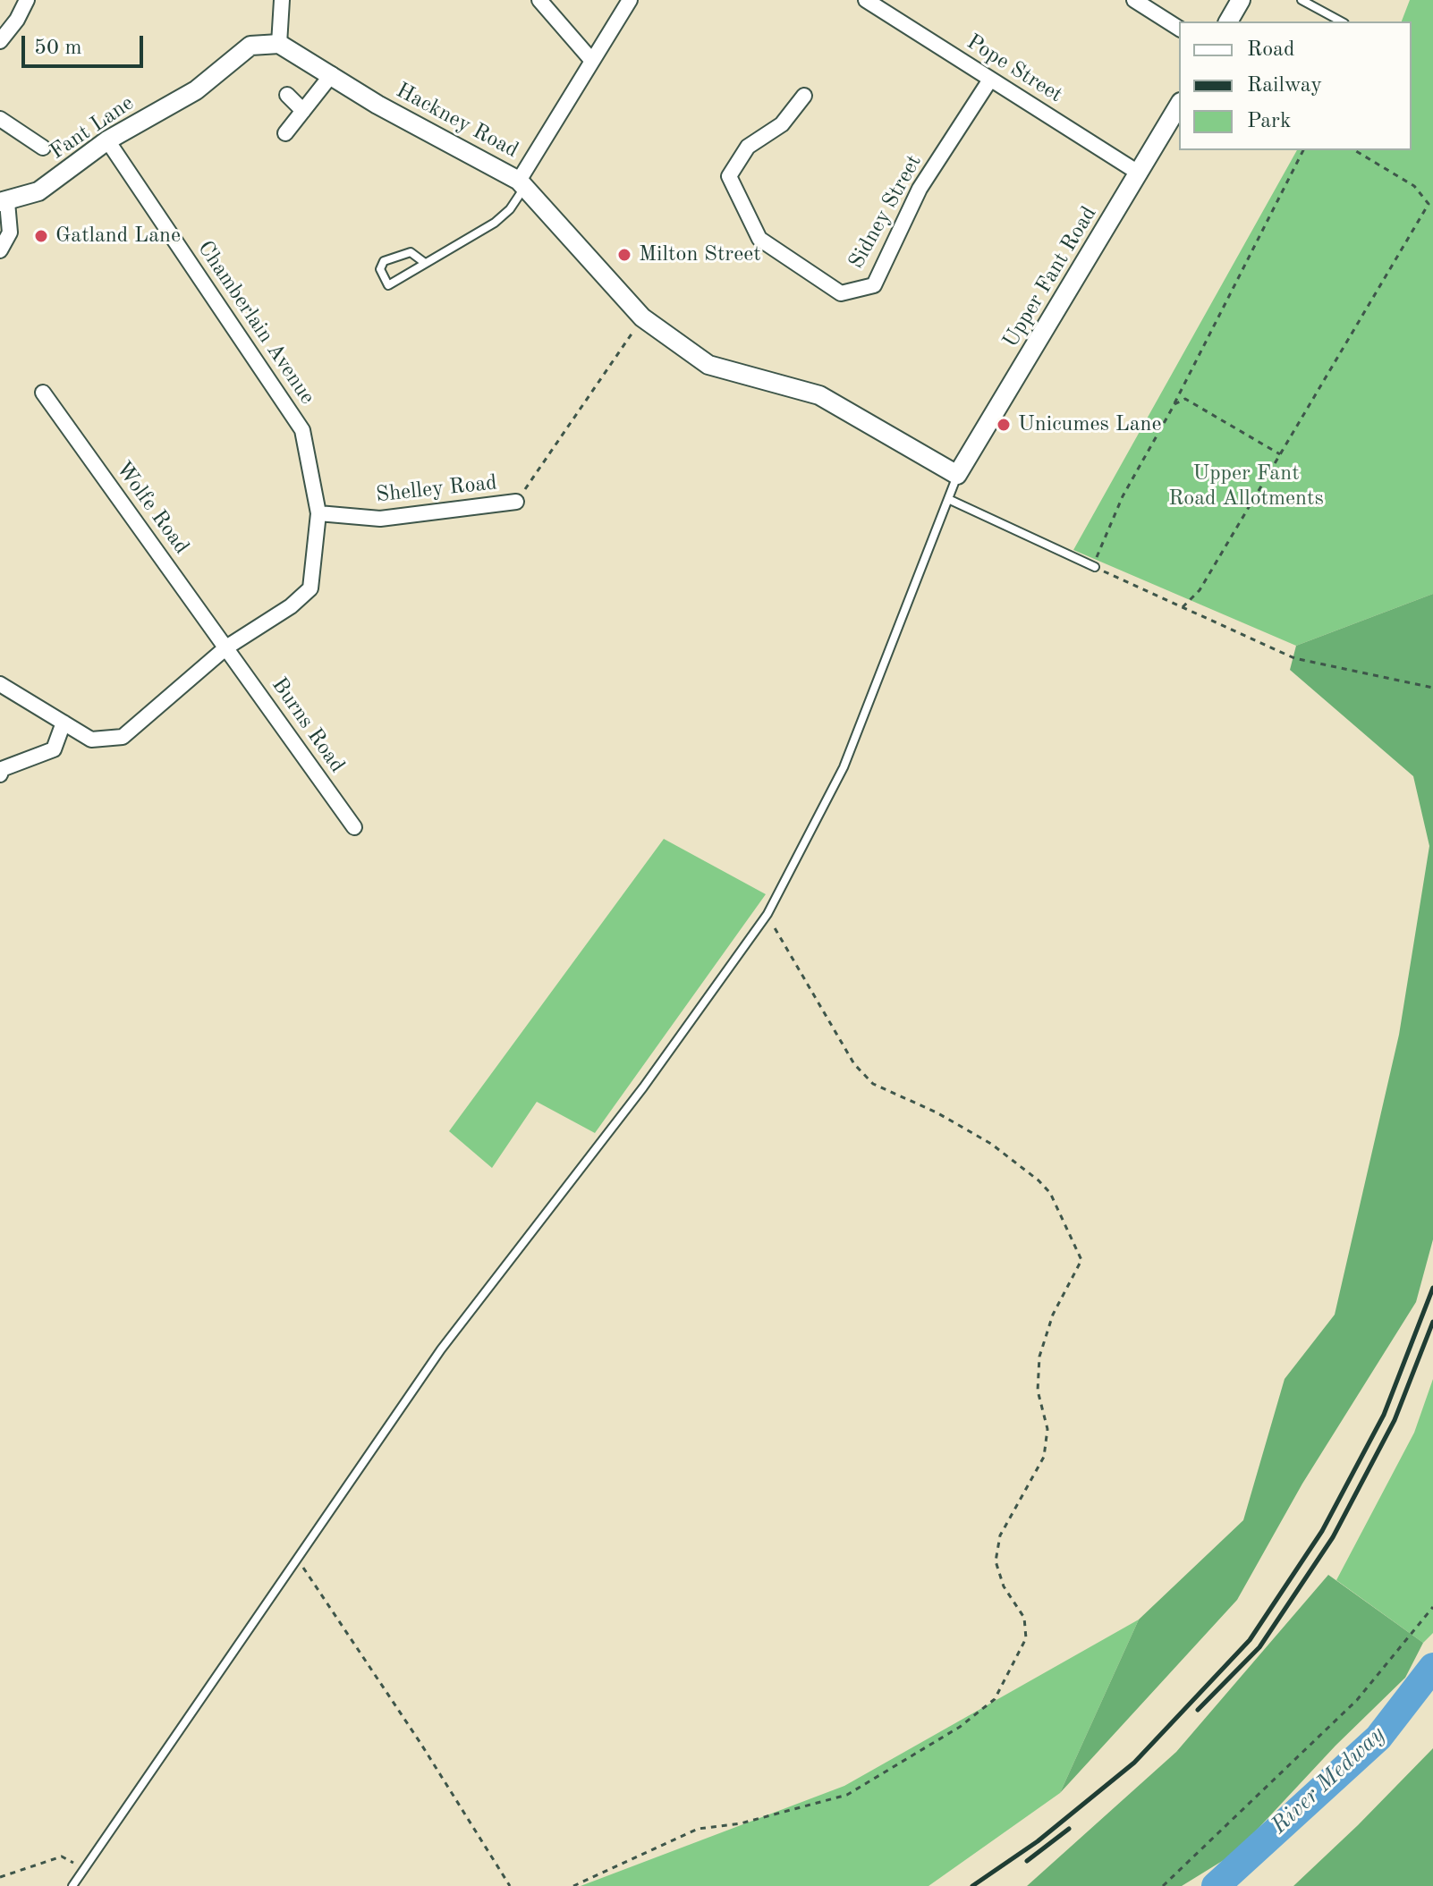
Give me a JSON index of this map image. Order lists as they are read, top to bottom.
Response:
{
  "streets": {
    "street": [
      "Pope Street",
      "Hackney Road",
      "Fant Lane",
      "Sidney Street",
      "Upper Fant Road",
      "Chamberlain Avenue",
      "Shelley Road",
      "Wolfe Road",
      "Burns Road"
    ]
  },
  "crossings": [
    ["Pope Street", "Sidney Street"],
    ["Pope Street", "Upper Fant Road"],
    ["Hackney Road", "Fant Lane"],
    ["Hackney Road", "Upper Fant Road"],
    ["Fant Lane", "Chamberlain Avenue"],
    ["Chamberlain Avenue", "Shelley Road"],
    ["Chamberlain Avenue", "Wolfe Road"],
    ["Chamberlain Avenue", "Burns Road"],
    ["Wolfe Road", "Burns Road"]
  ],
  "water": ["River Medway"],
  "parks": ["Upper Fant Road Allotments"],
  "places": ["Gatland Lane", "Milton Street", "Unicumes Lane"],
  "legend": ["Road", "Railway", "Park"],
  "scale_bar": "50 m"
}
